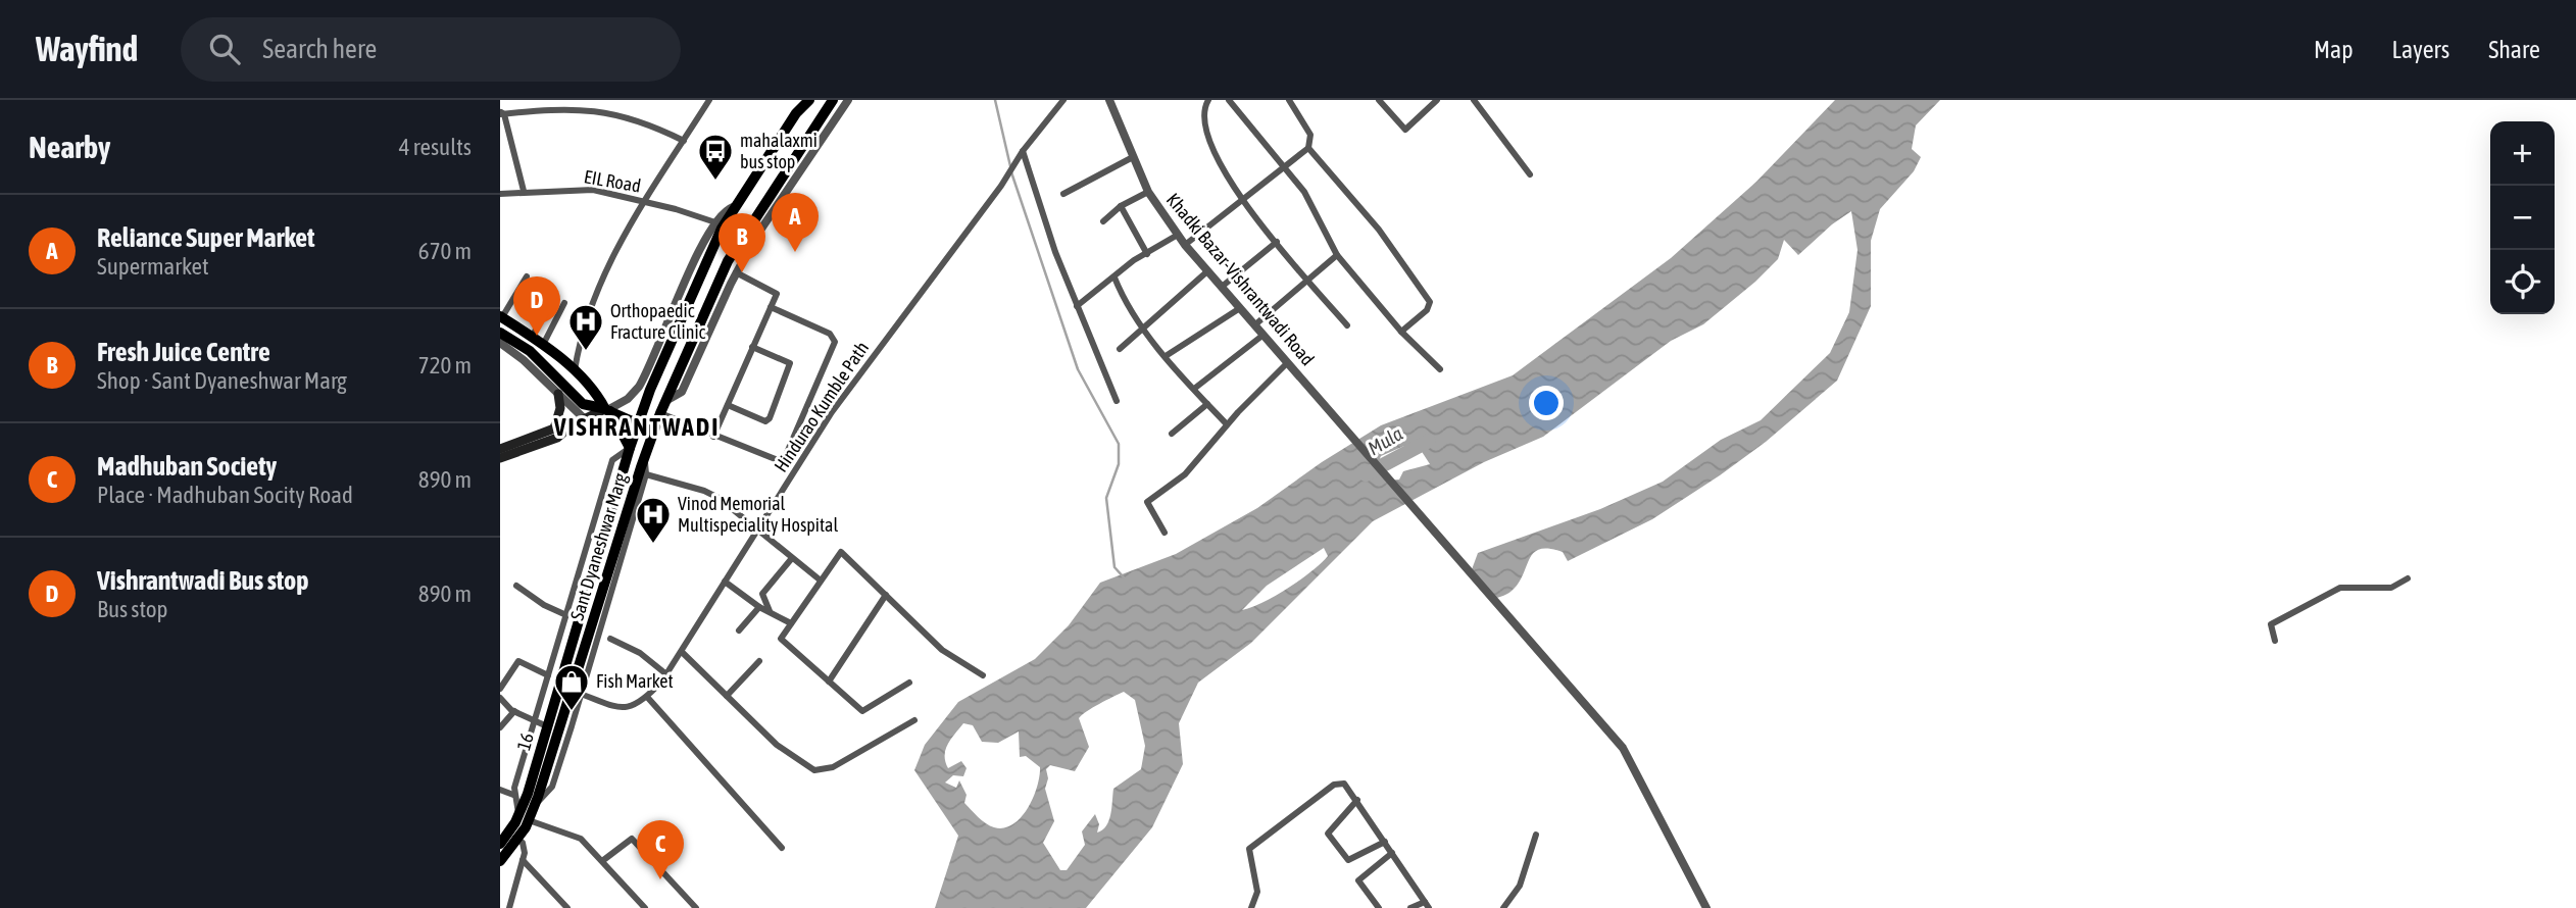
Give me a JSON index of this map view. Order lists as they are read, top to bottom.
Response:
{
  "streets": {
    "main road": ["Sant Dyaneshwar Marg", "16"],
    "street": ["EIL Road", "Khadki Bazar-Vishrantwadi Road", "Hindurao Kumble Path"]
  },
  "crossings": [
    ["Sant Dyaneshwar Marg", "16"]
  ],
  "districts": ["VISHRANTWADI"],
  "water": ["Mula"],
  "places": {
    "bus stop": ["mahalaxmi bus stop"],
    "hospital": ["Orthopaedic Fracture Clinic", "Vinod Memorial Multispeciality Hospital"],
    "shop": ["Fish Market"]
  },
  "page": {
    "header": "Wayfind",
    "search": "Search here",
    "nav": ["Map", "Layers", "Share"],
    "heading": ["Nearby", "4 results"],
    "map_buttons": ["+", "−"],
    "list": [
      {
        "mark": "A",
        "name": "Reliance Super Market",
        "note": "Supermarket",
        "value": "670 m"
      },
      {
        "mark": "B",
        "name": "Fresh Juice Centre",
        "note": "Shop · Sant Dyaneshwar Marg",
        "value": "720 m"
      },
      {
        "mark": "C",
        "name": "Madhuban Society",
        "note": "Place · Madhuban Socity Road",
        "value": "890 m"
      },
      {
        "mark": "D",
        "name": "Vishrantwadi Bus stop",
        "note": "Bus stop",
        "value": "890 m"
      }
    ],
    "pins": [
      "A",
      "B",
      "D",
      "C"
    ]
  }
}
